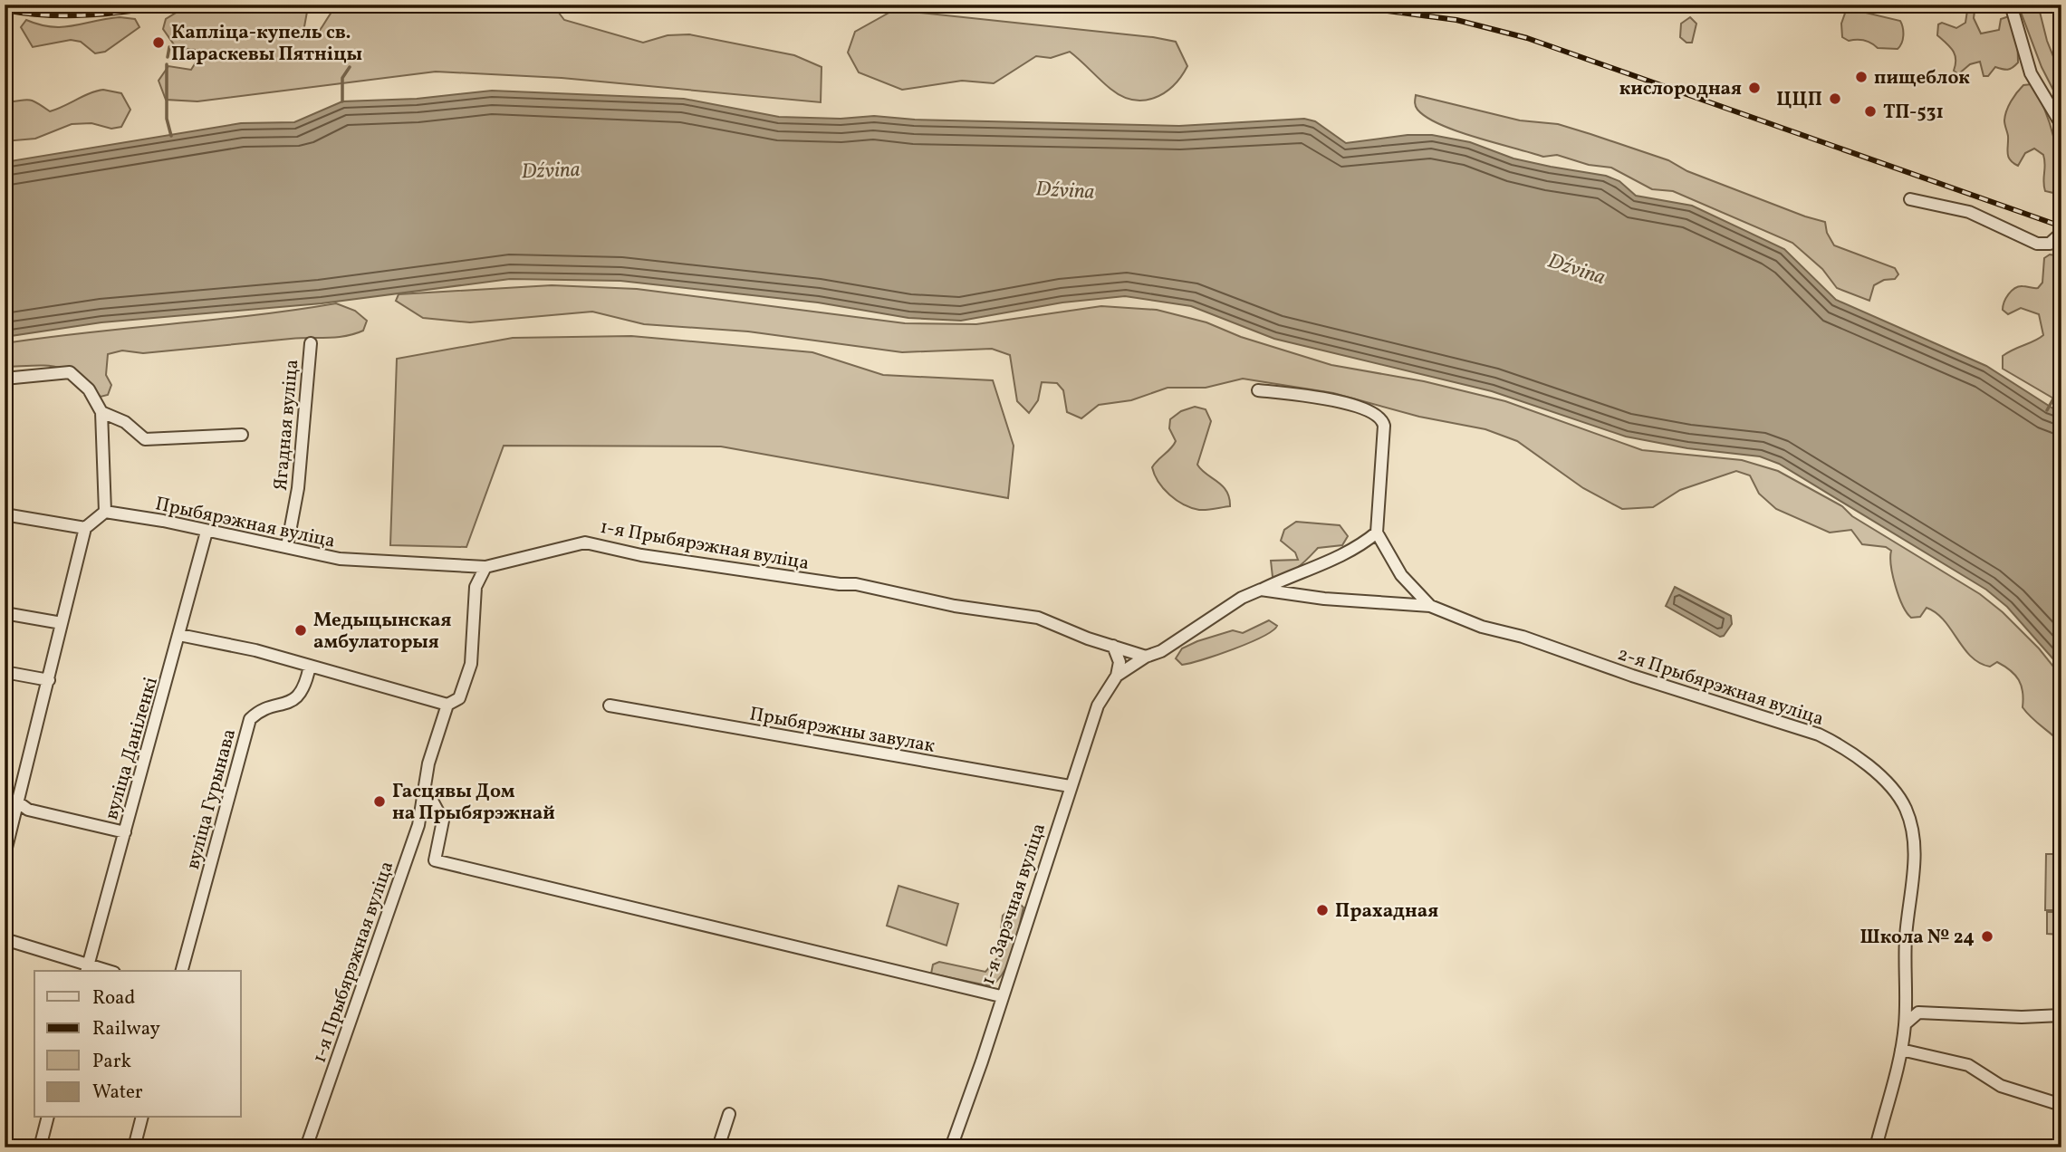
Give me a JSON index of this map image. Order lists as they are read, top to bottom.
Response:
{
  "streets": {
    "street": [
      "Ягадная вуліца",
      "Прыбярэжная вуліца",
      "1-я Прыбярэжная вуліца",
      "2-я Прыбярэжная вуліца",
      "Прыбярэжны завулак",
      "вуліца Даніленкі",
      "вуліца Гурынава",
      "1-я Зарэчная вуліца"
    ]
  },
  "crossings": [
    ["Ягадная вуліца", "Прыбярэжная вуліца"],
    ["Прыбярэжная вуліца", "1-я Прыбярэжная вуліца"],
    ["Прыбярэжная вуліца", "вуліца Даніленкі"],
    ["1-я Прыбярэжная вуліца", "1-я Зарэчная вуліца"],
    ["Прыбярэжны завулак", "1-я Зарэчная вуліца"]
  ],
  "water": ["Dźvina"],
  "places": [
    "Капліца-купель св. Параскевы Пятніцы",
    "пищеблок",
    "кислородная",
    "ЦЦП",
    "ТП-531",
    "Медыцынская амбулаторыя",
    "Гасцявы Дом на Прыбярэжнай",
    "Прахадная",
    "Школа № 24"
  ],
  "legend": [
    "Road",
    "Railway",
    "Park",
    "Water"
  ]
}
